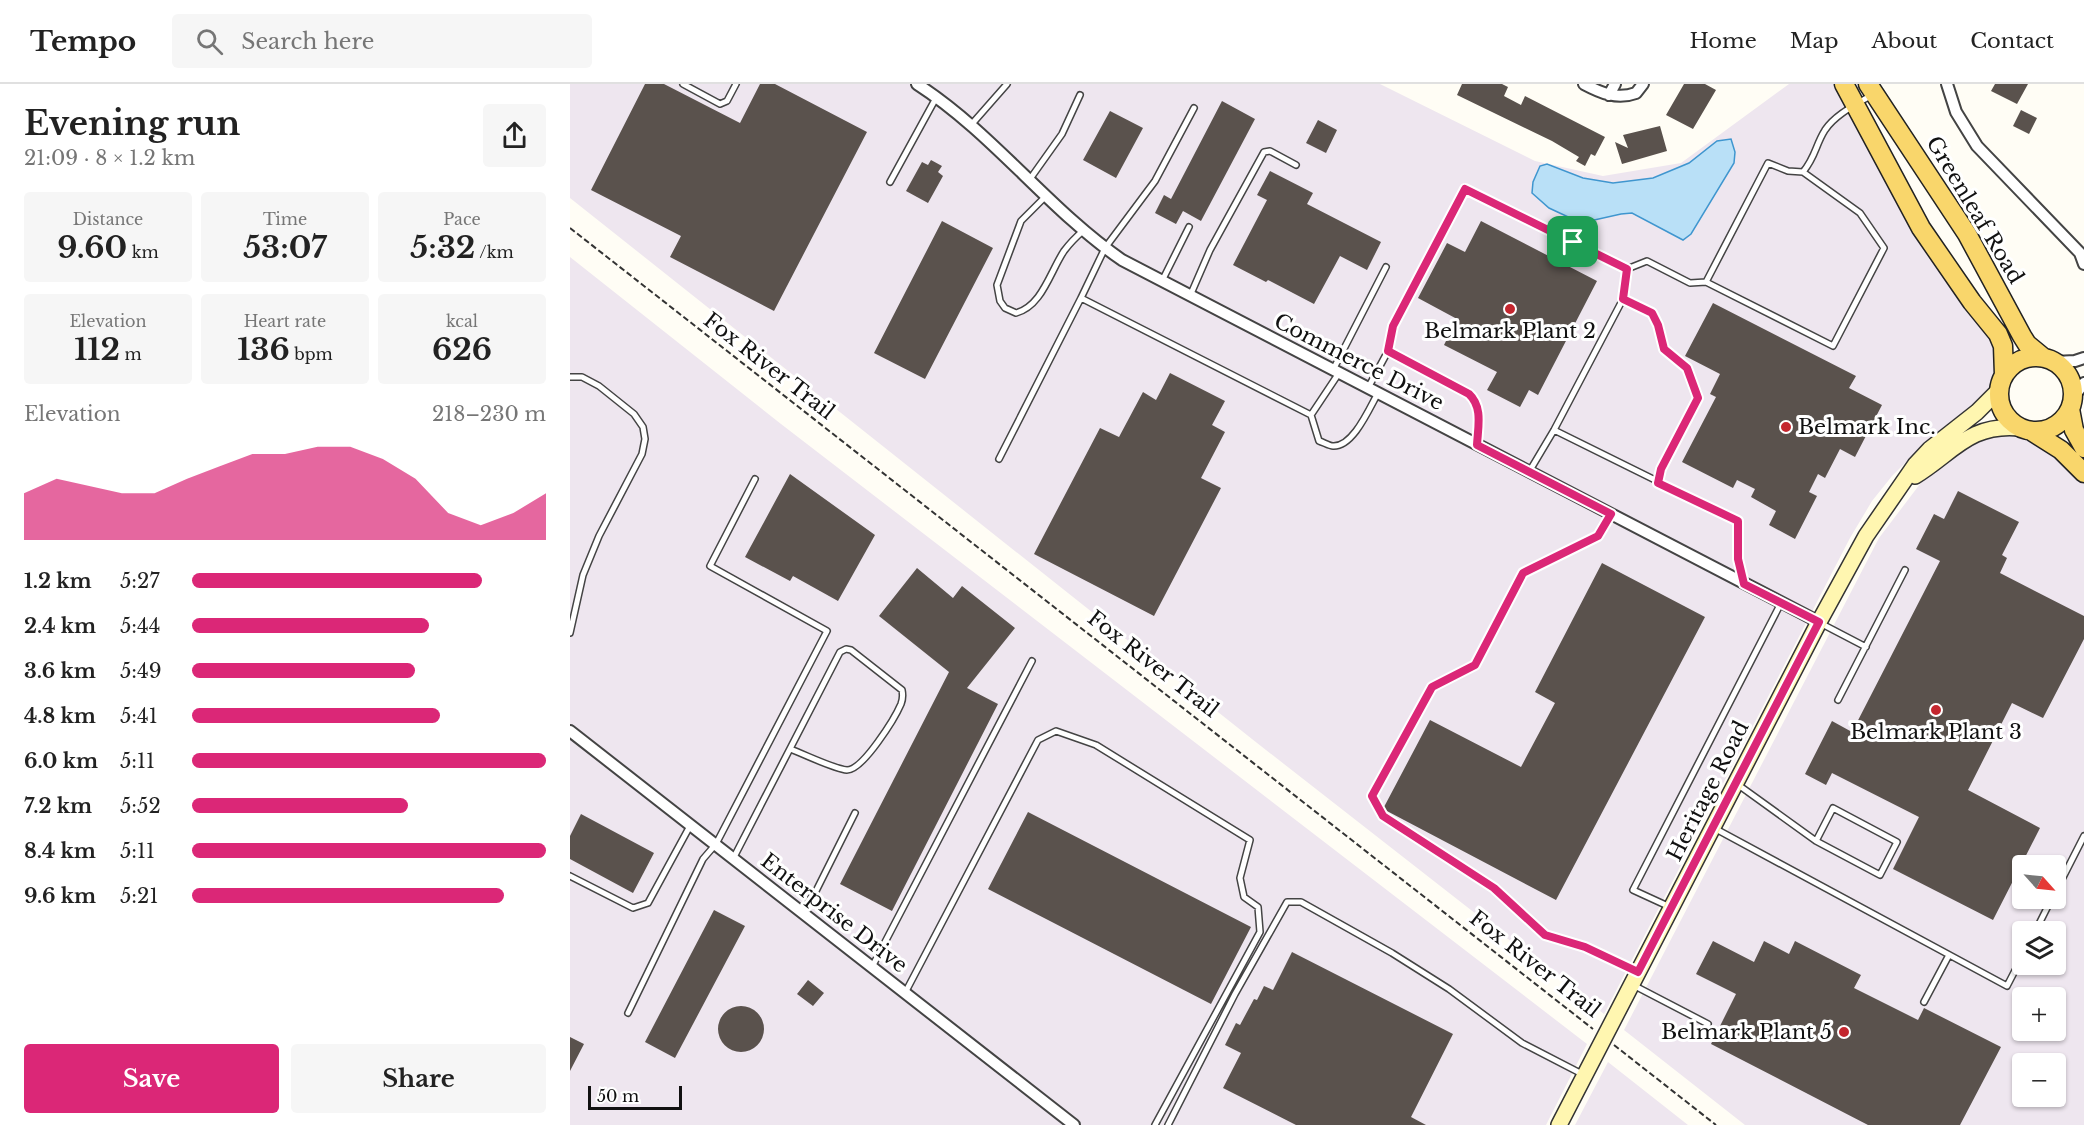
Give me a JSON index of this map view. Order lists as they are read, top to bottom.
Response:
{
  "streets": {
    "main road": ["Greenleaf Road", "Heritage Road"],
    "street": ["Commerce Drive", "Enterprise Drive"],
    "path": ["Fox River Trail"]
  },
  "crossings": [
    ["Greenleaf Road", "Heritage Road"],
    ["Commerce Drive", "Heritage Road"],
    ["Fox River Trail", "Heritage Road"]
  ],
  "places": [
    "Belmark Plant 2",
    "Belmark Inc.",
    "Belmark Plant 3",
    "Belmark Plant 5"
  ],
  "scale_bar": "50 m",
  "north": "bottom right",
  "page": {
    "header": "Tempo",
    "search": "Search here",
    "nav": [
      "Home",
      "Map",
      "About",
      "Contact"
    ],
    "heading": ["Evening run", "21:09 · 8 × 1.2 km"],
    "stats": [
      ["Distance", "9.60 km"],
      ["Time", "53:07"],
      ["Pace", "5:32 /km"],
      ["Elevation", "112 m"],
      ["Heart rate", "136 bpm"],
      ["kcal", "626"]
    ],
    "chart": ["Elevation", "218–230 m"],
    "list": [
      {
        "name": "1.2 km",
        "note": "5:27"
      },
      {
        "name": "2.4 km",
        "note": "5:44"
      },
      {
        "name": "3.6 km",
        "note": "5:49"
      },
      {
        "name": "4.8 km",
        "note": "5:41"
      },
      {
        "name": "6.0 km",
        "note": "5:11"
      },
      {
        "name": "7.2 km",
        "note": "5:52"
      },
      {
        "name": "8.4 km",
        "note": "5:11"
      },
      {
        "name": "9.6 km",
        "note": "5:21"
      }
    ],
    "map_buttons": ["+", "−"],
    "buttons": ["Save", "Share"],
    "scale": "50 m"
  }
}
